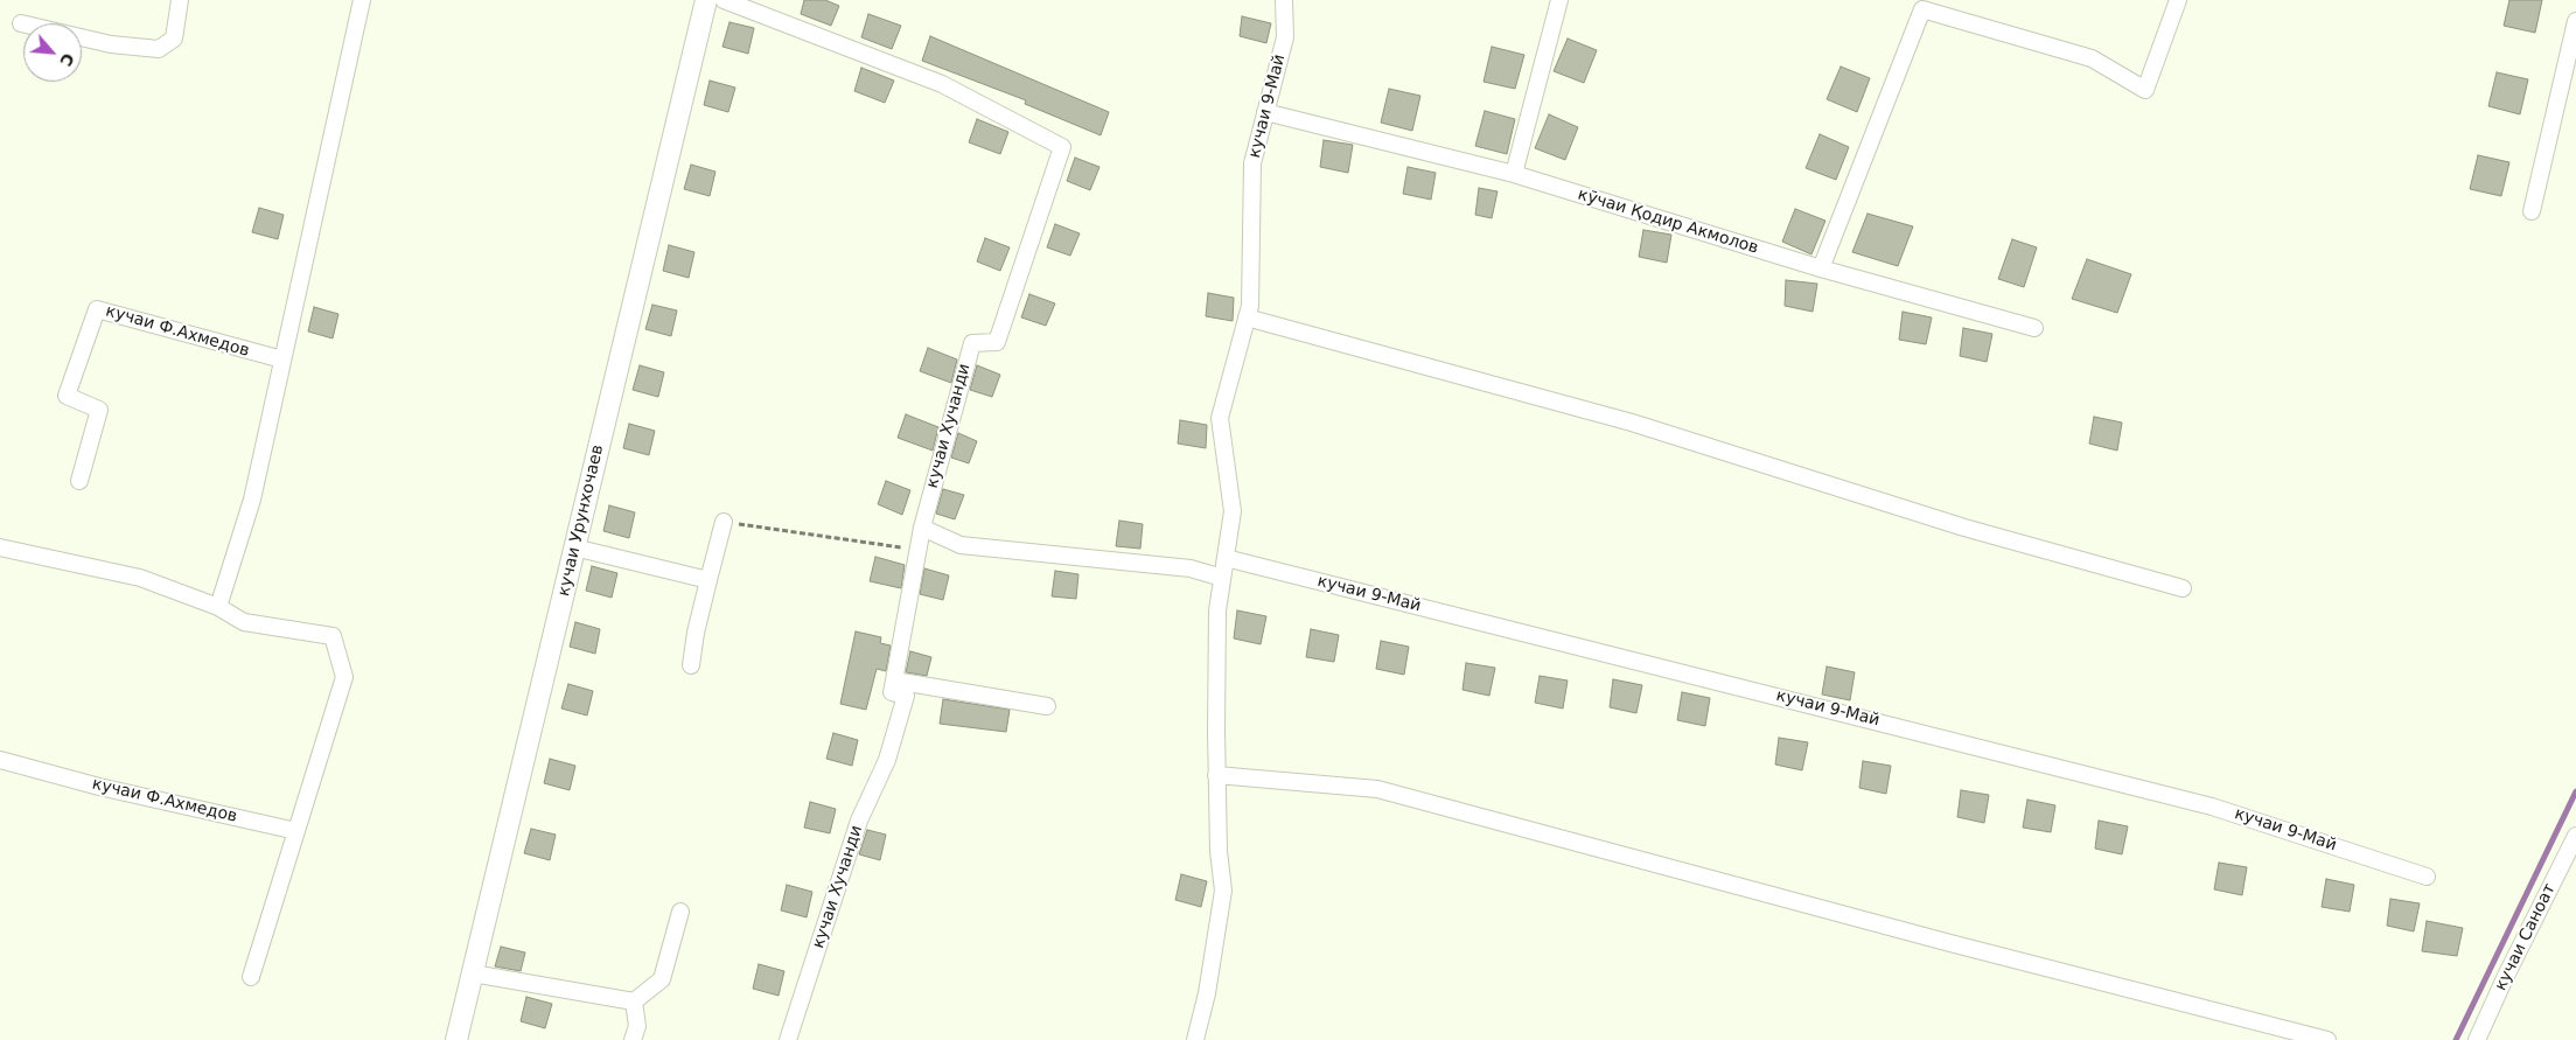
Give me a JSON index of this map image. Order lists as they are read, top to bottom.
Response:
{
  "streets": {
    "street": [
      "кучаи 9-Май",
      "кӯчаи Қодир Акмолов",
      "кучаи Ф.Ахмедов",
      "кучаи Хучанди",
      "кучаи Урунхочаев",
      "кучаи Саноат"
    ]
  },
  "crossings": [
    ["кучаи 9-Май", "кӯчаи Қодир Акмолов"]
  ],
  "north": "bottom right"
}
